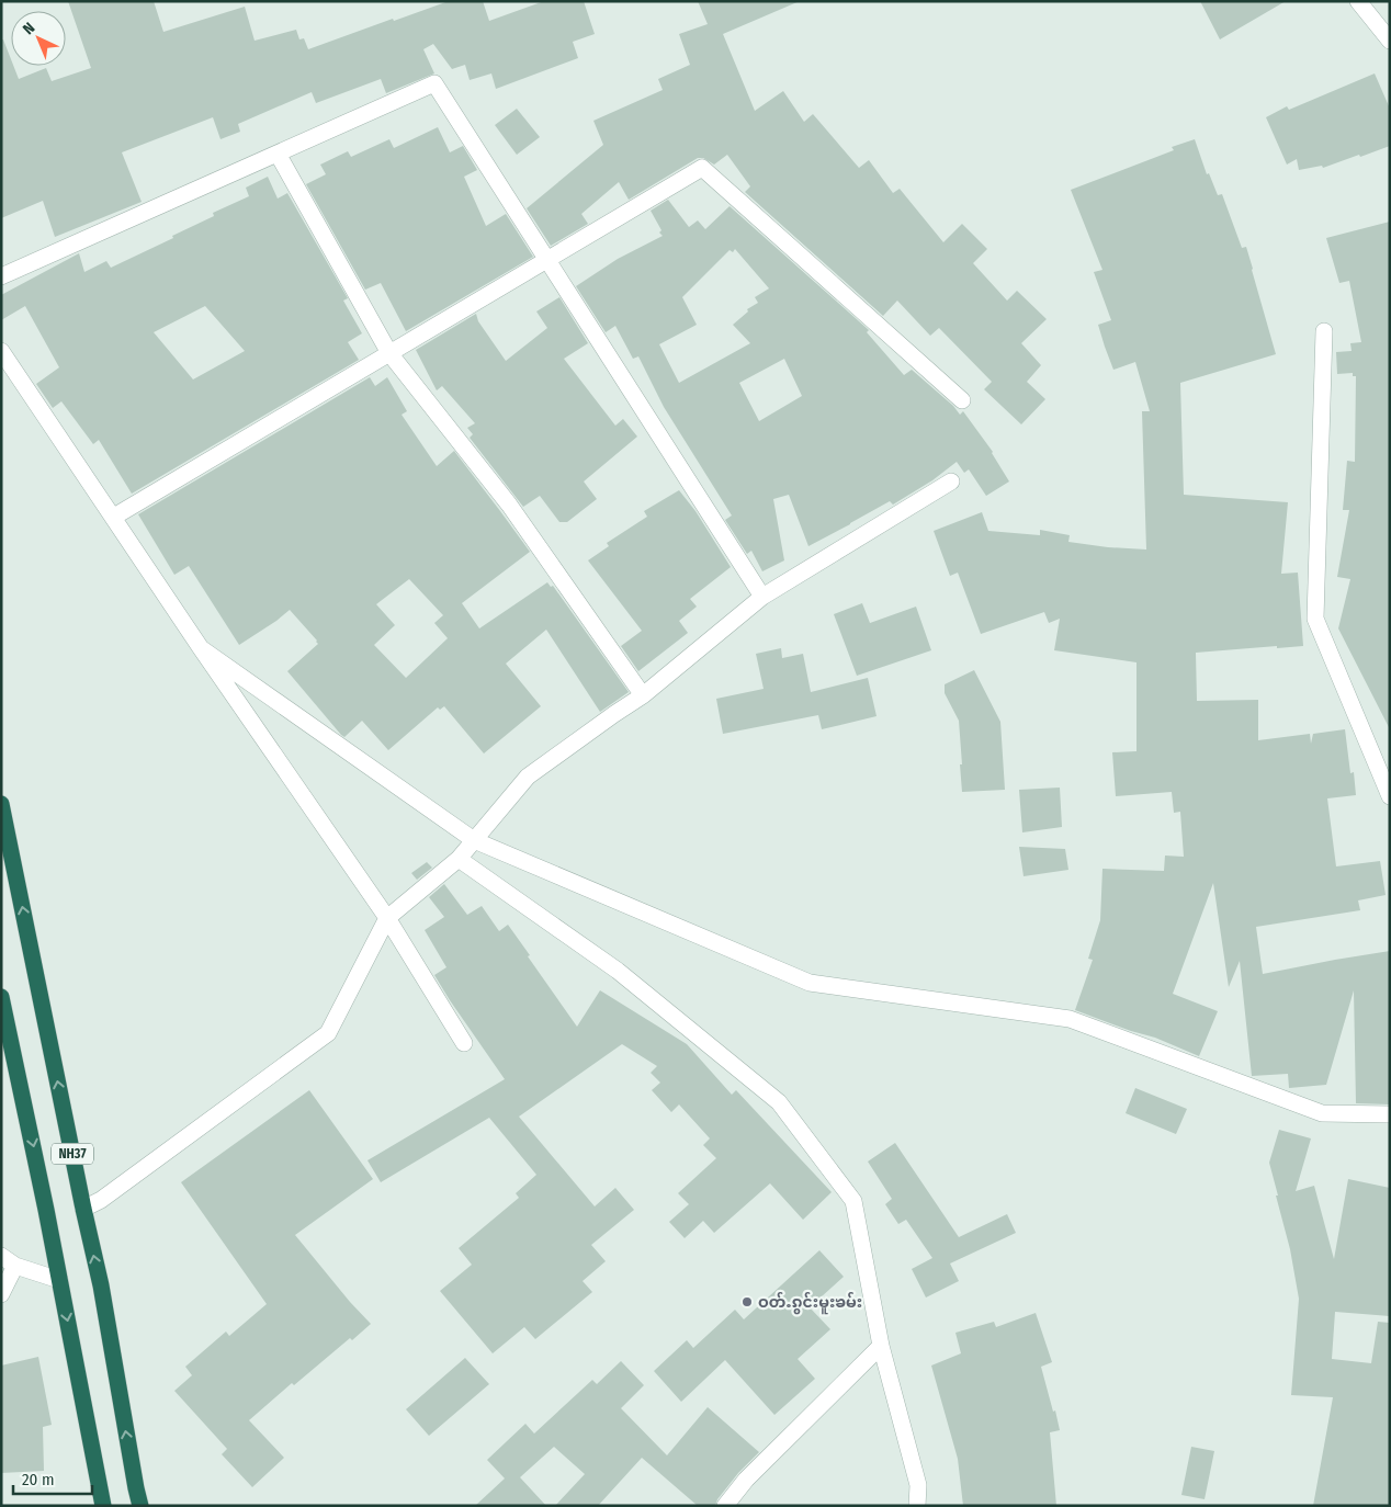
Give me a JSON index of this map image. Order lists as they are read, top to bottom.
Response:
{
  "streets": {
    "highway": ["NH37"]
  },
  "places": ["ဝတ်ႉၵွင်းမူးၶမ်း"],
  "scale_bar": "20 m",
  "north": "top left"
}
